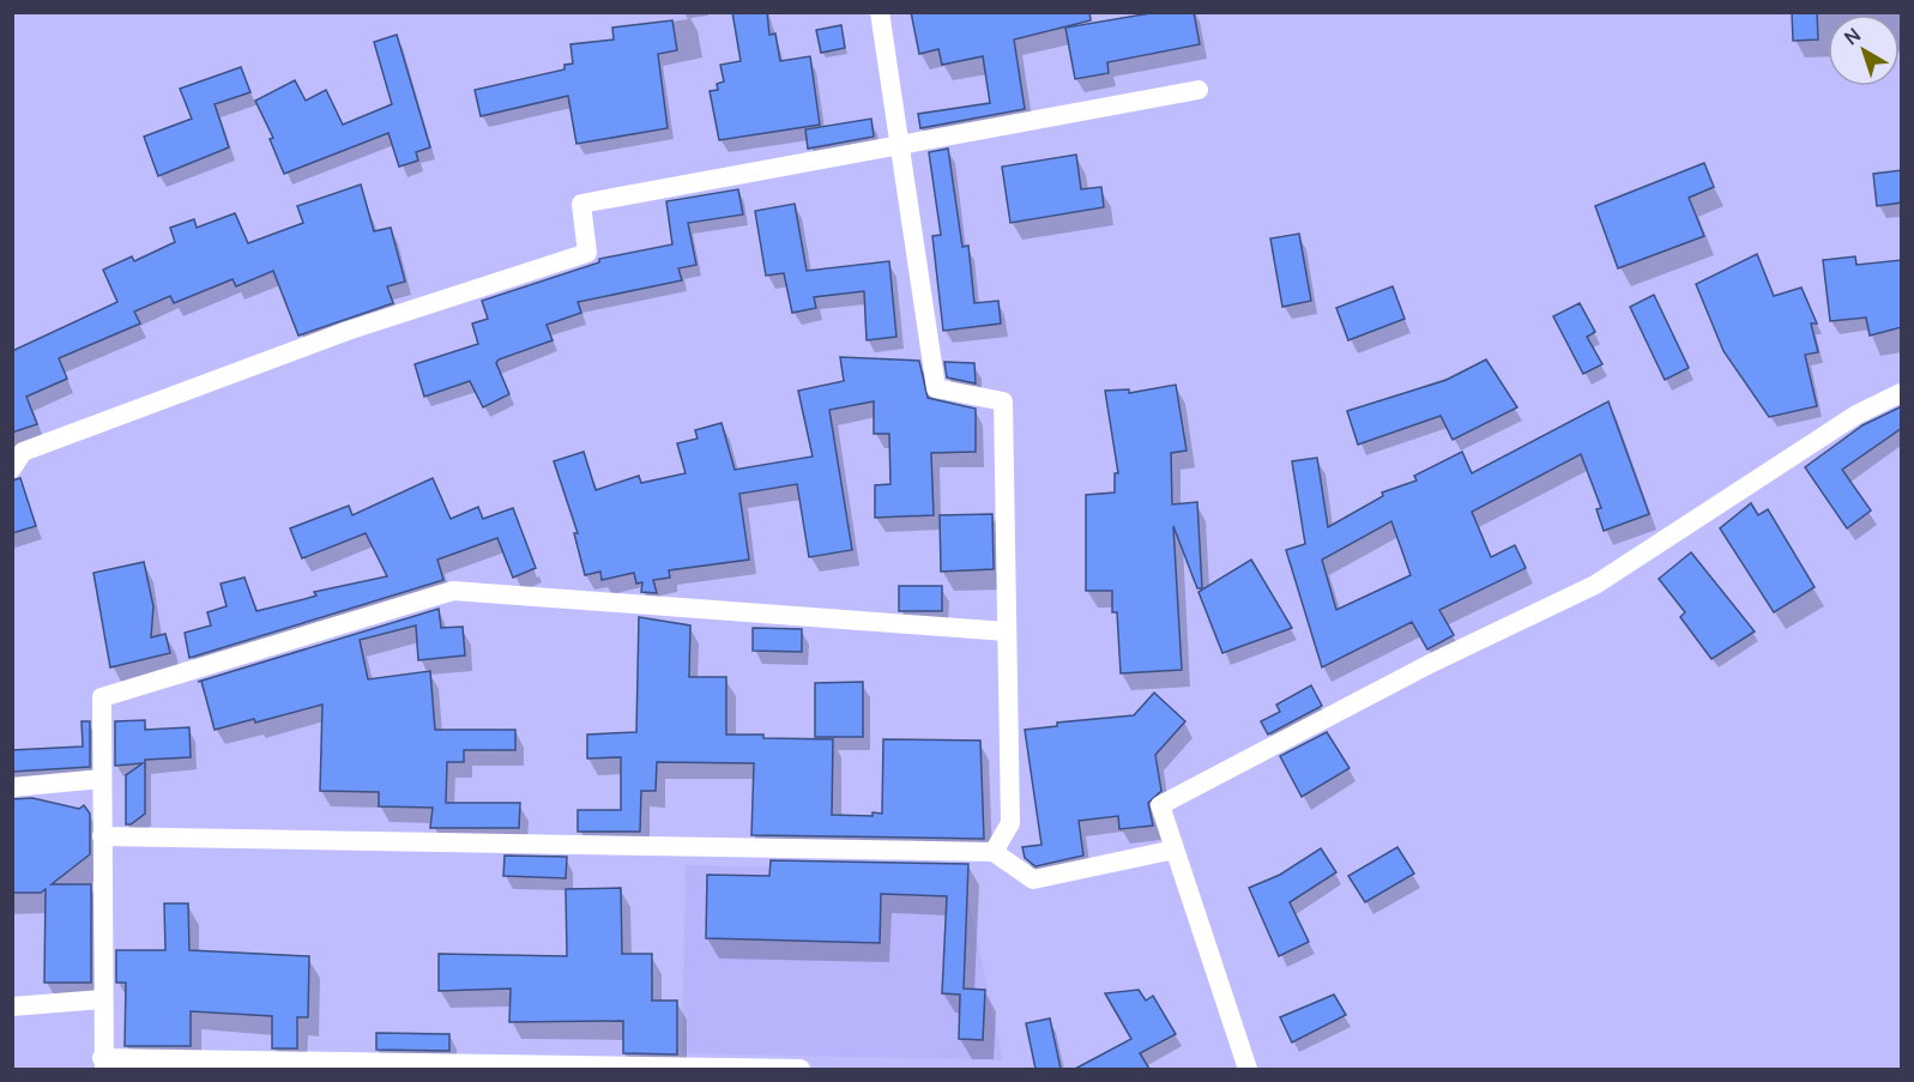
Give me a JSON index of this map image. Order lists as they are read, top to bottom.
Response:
{
  "north": "top left"
}
